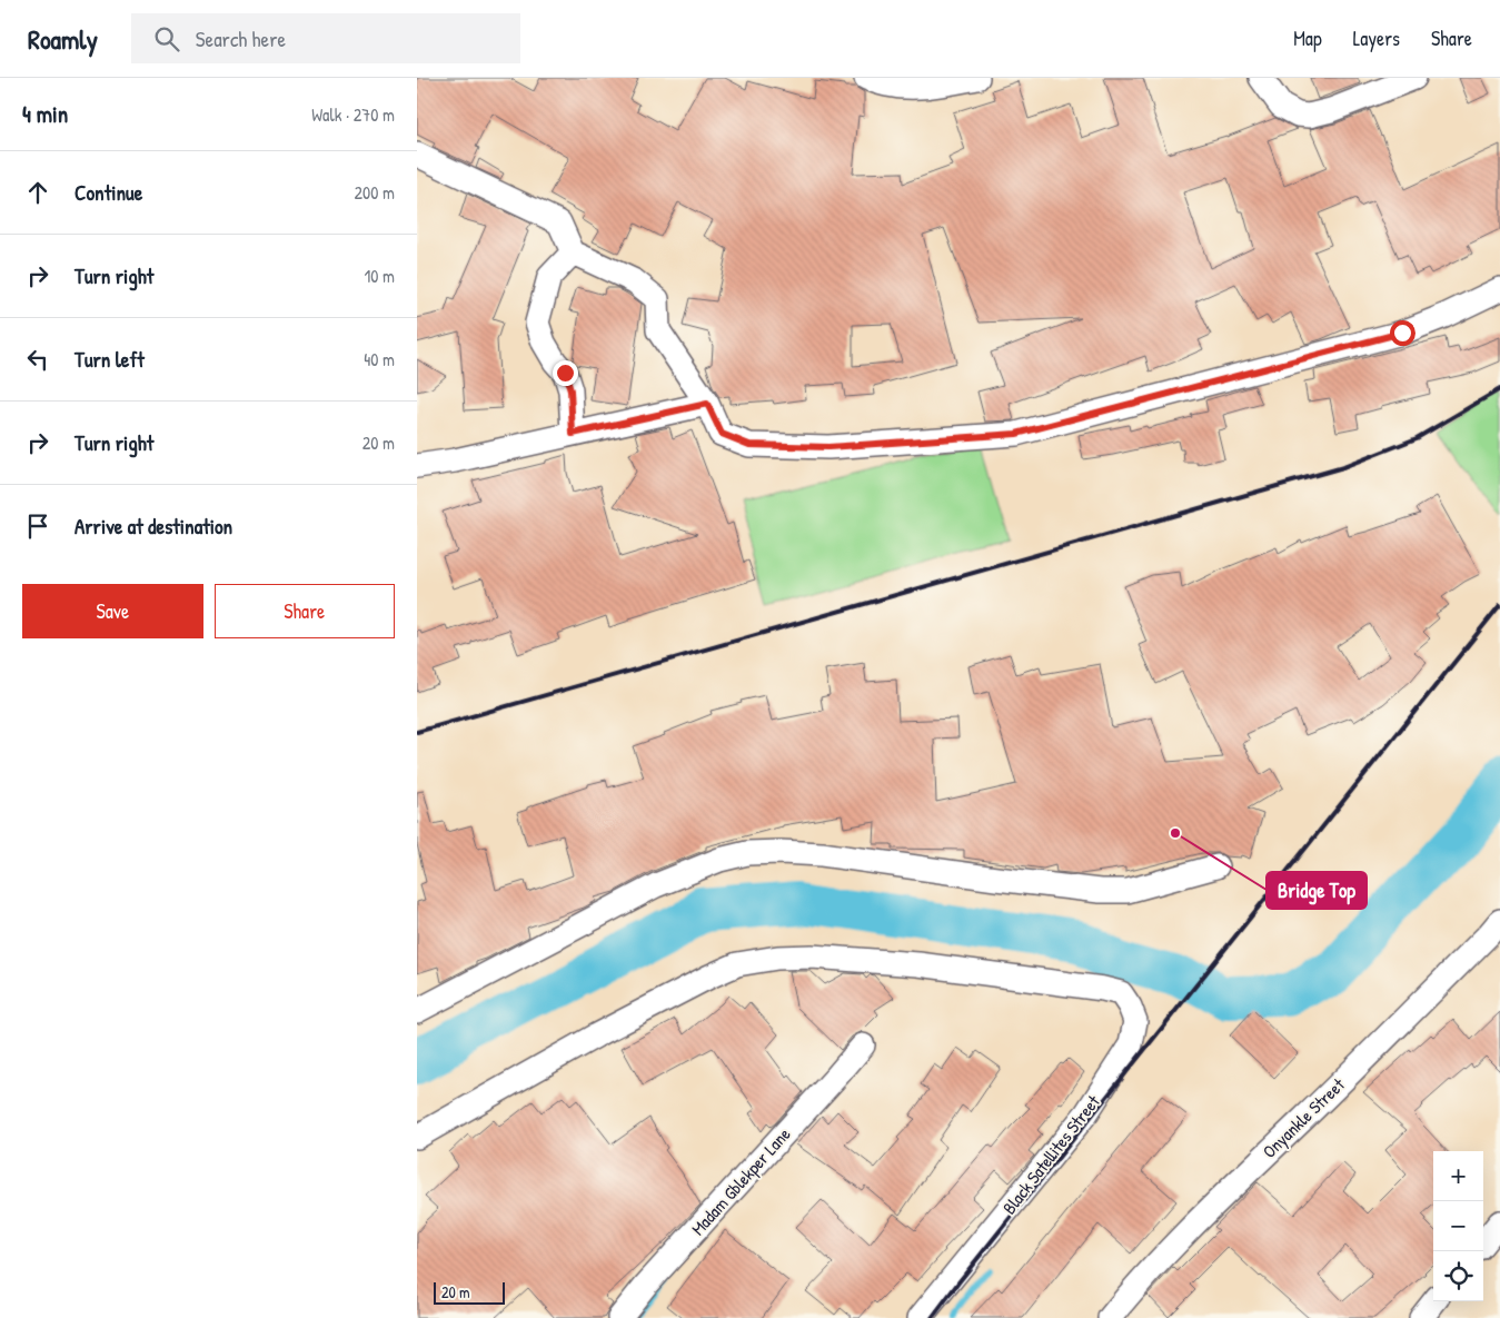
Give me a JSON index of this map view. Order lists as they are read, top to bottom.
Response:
{
  "streets": {
    "street": ["Onyankle Street", "Black Satellites Street", "Madam Gblekper Lane"]
  },
  "places": ["Bridge Top"],
  "scale_bar": "20 m",
  "page": {
    "header": "Roamly",
    "search": "Search here",
    "nav": ["Map", "Layers", "Share"],
    "heading": ["4 min", "Walk · 270 m"],
    "list": [
      ["Continue", "200 m"],
      ["Turn right", "10 m"],
      ["Turn left", "40 m"],
      ["Turn right", "20 m"],
      "Arrive at destination"
    ],
    "buttons": ["Save", "Share"],
    "map_buttons": ["+", "−"],
    "scale": "20 m"
  }
}
